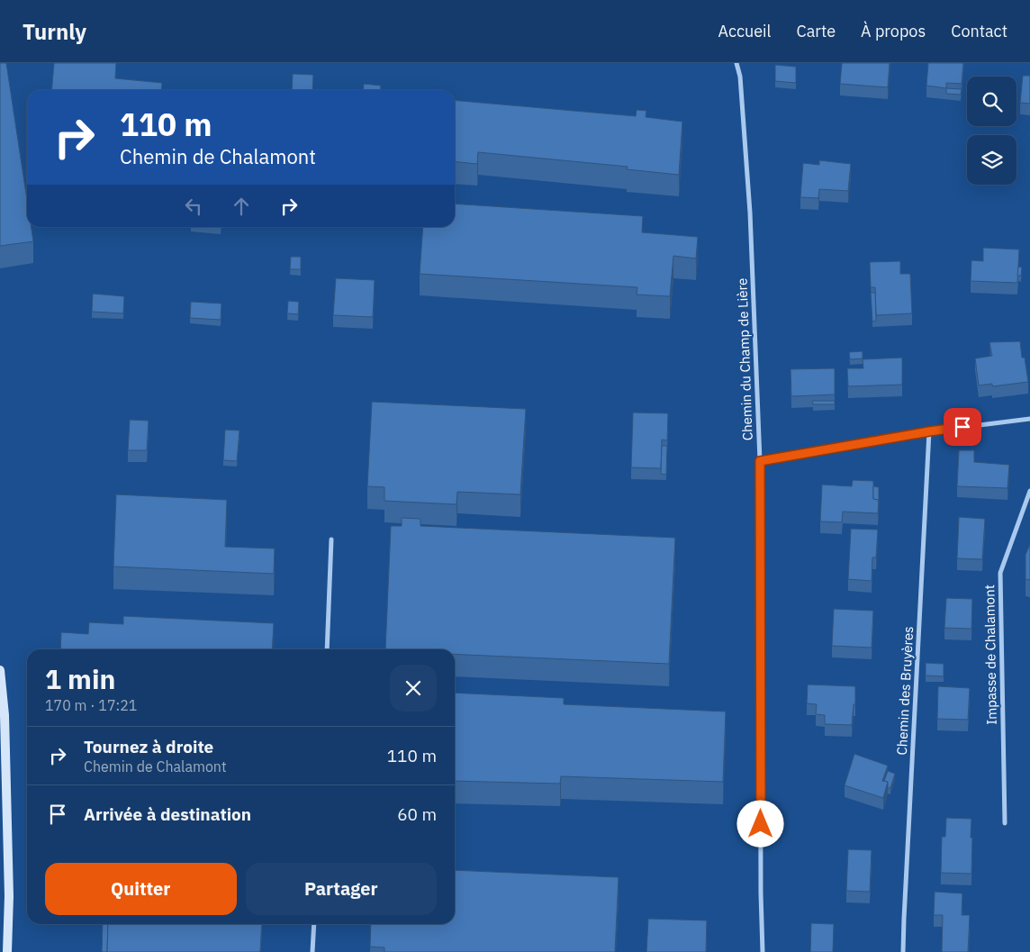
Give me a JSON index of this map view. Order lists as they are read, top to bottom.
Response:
{
  "streets": {
    "street": ["Chemin du Champ de Lière", "Impasse de Chalamont", "Chemin des Bruyères"]
  },
  "page": {
    "header": "Turnly",
    "nav": [
      "Accueil",
      "Carte",
      "À propos",
      "Contact"
    ],
    "turn": ["110 m", "Chemin de Chalamont"],
    "heading": ["1 min", "170 m · 17:21"],
    "list": [
      {
        "name": "Tournez à droite",
        "note": "Chemin de Chalamont",
        "value": "110 m"
      },
      {
        "name": "Arrivée à destination",
        "value": "60 m"
      }
    ],
    "buttons": ["Quitter", "Partager"]
  }
}
